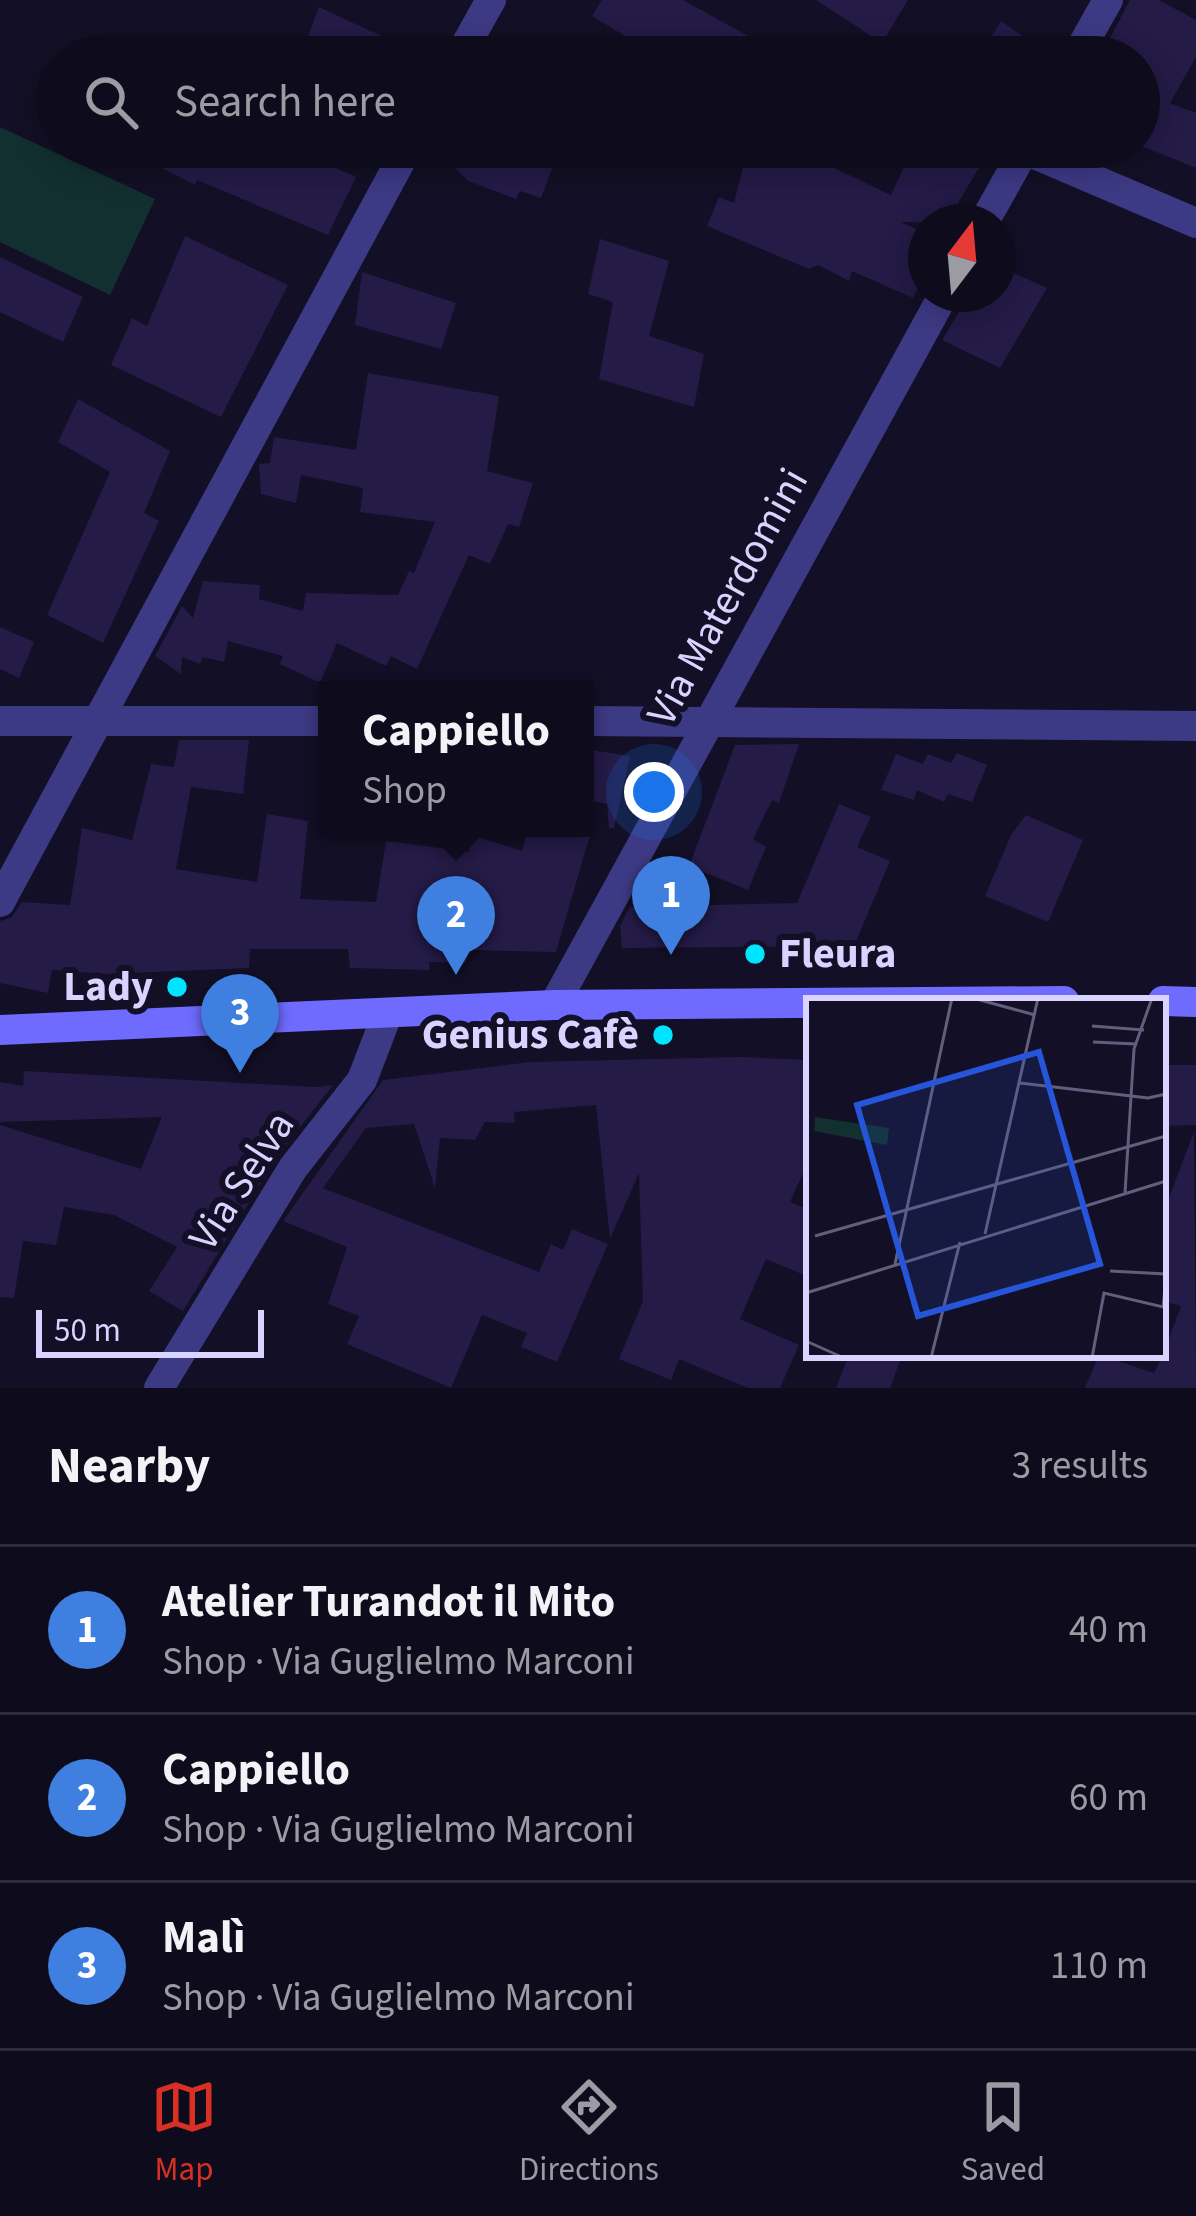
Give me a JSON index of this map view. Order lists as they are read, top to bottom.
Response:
{
  "streets": {
    "street": ["Via Materdomini", "Via Selva"]
  },
  "places": ["Fleura", "Lady", "Genius Cafè"],
  "scale_bar": "50 m",
  "north": "top",
  "page": {
    "search": "Search here",
    "popup": ["Cappiello", "Shop"],
    "pins": ["1", "2", "3"],
    "scale": "50 m",
    "heading": ["Nearby", "3 results"],
    "list": [
      {
        "mark": "1",
        "name": "Atelier Turandot il Mito",
        "note": "Shop · Via Guglielmo Marconi",
        "value": "40 m"
      },
      {
        "mark": "2",
        "name": "Cappiello",
        "note": "Shop · Via Guglielmo Marconi",
        "value": "60 m"
      },
      {
        "mark": "3",
        "name": "Malì",
        "note": "Shop · Via Guglielmo Marconi",
        "value": "110 m"
      }
    ],
    "nav": ["Map", "Directions", "Saved"]
  }
}
